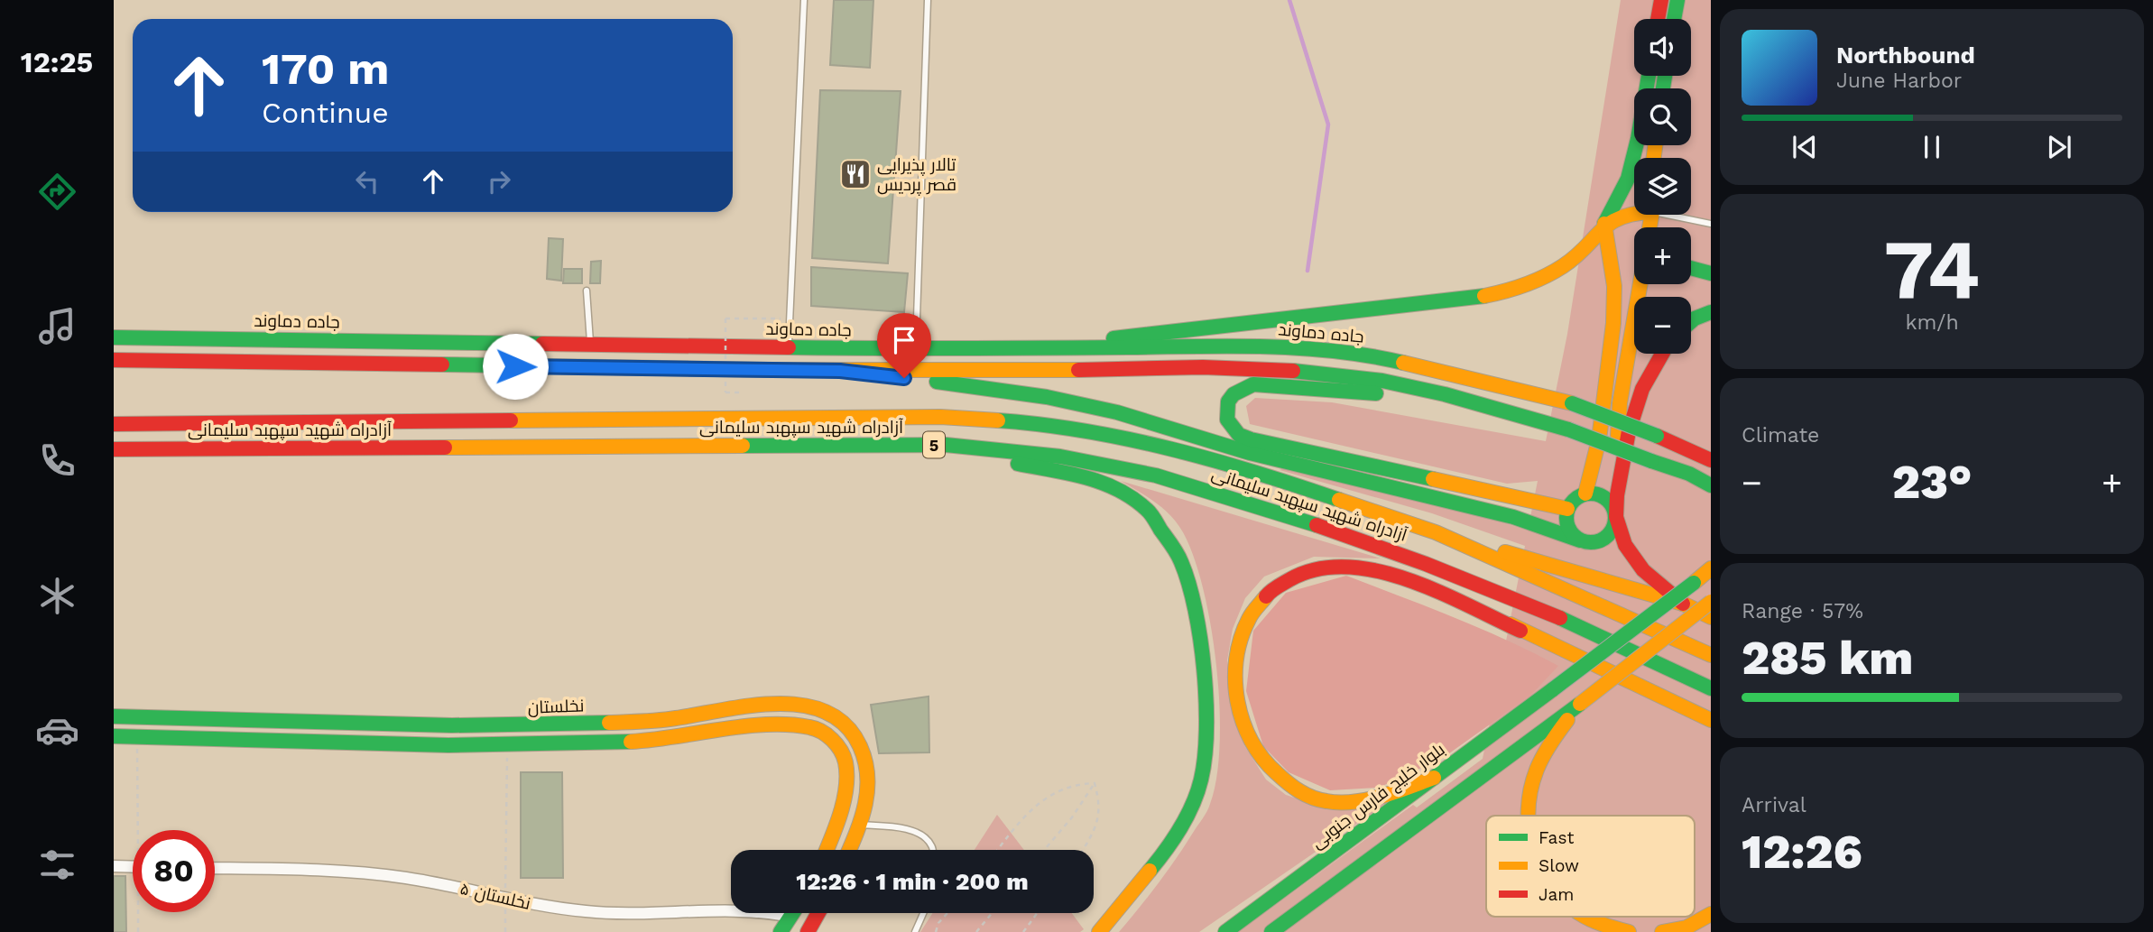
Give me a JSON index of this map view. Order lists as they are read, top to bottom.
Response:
{
  "streets": {
    "main road": [
      "جاده دماوند",
      "آزادراه شهید سپهبد سلیمانی",
      "5",
      "نخلستان",
      "بلوار خلیج فارس جنوبی"
    ],
    "street": ["نخلستان ۵"]
  },
  "places": {
    "restaurant": ["تالار پذیرایی قصر پردیس"]
  },
  "legend": ["Fast", "Slow", "Jam"],
  "page": {
    "tabs": "12:25",
    "map_buttons": ["+", "−"],
    "turn": ["170 m", "Continue"],
    "song": ["Northbound", "June Harbor"],
    "tile": [
      ["74", "km/h"],
      "Climate",
      ["Range · 57%", "285 km"],
      ["Arrival", "12:26"]
    ],
    "heat": ["−", "23°", "+"],
    "limit": "80",
    "trip": "12:26 · 1 min · 200 m"
  }
}
